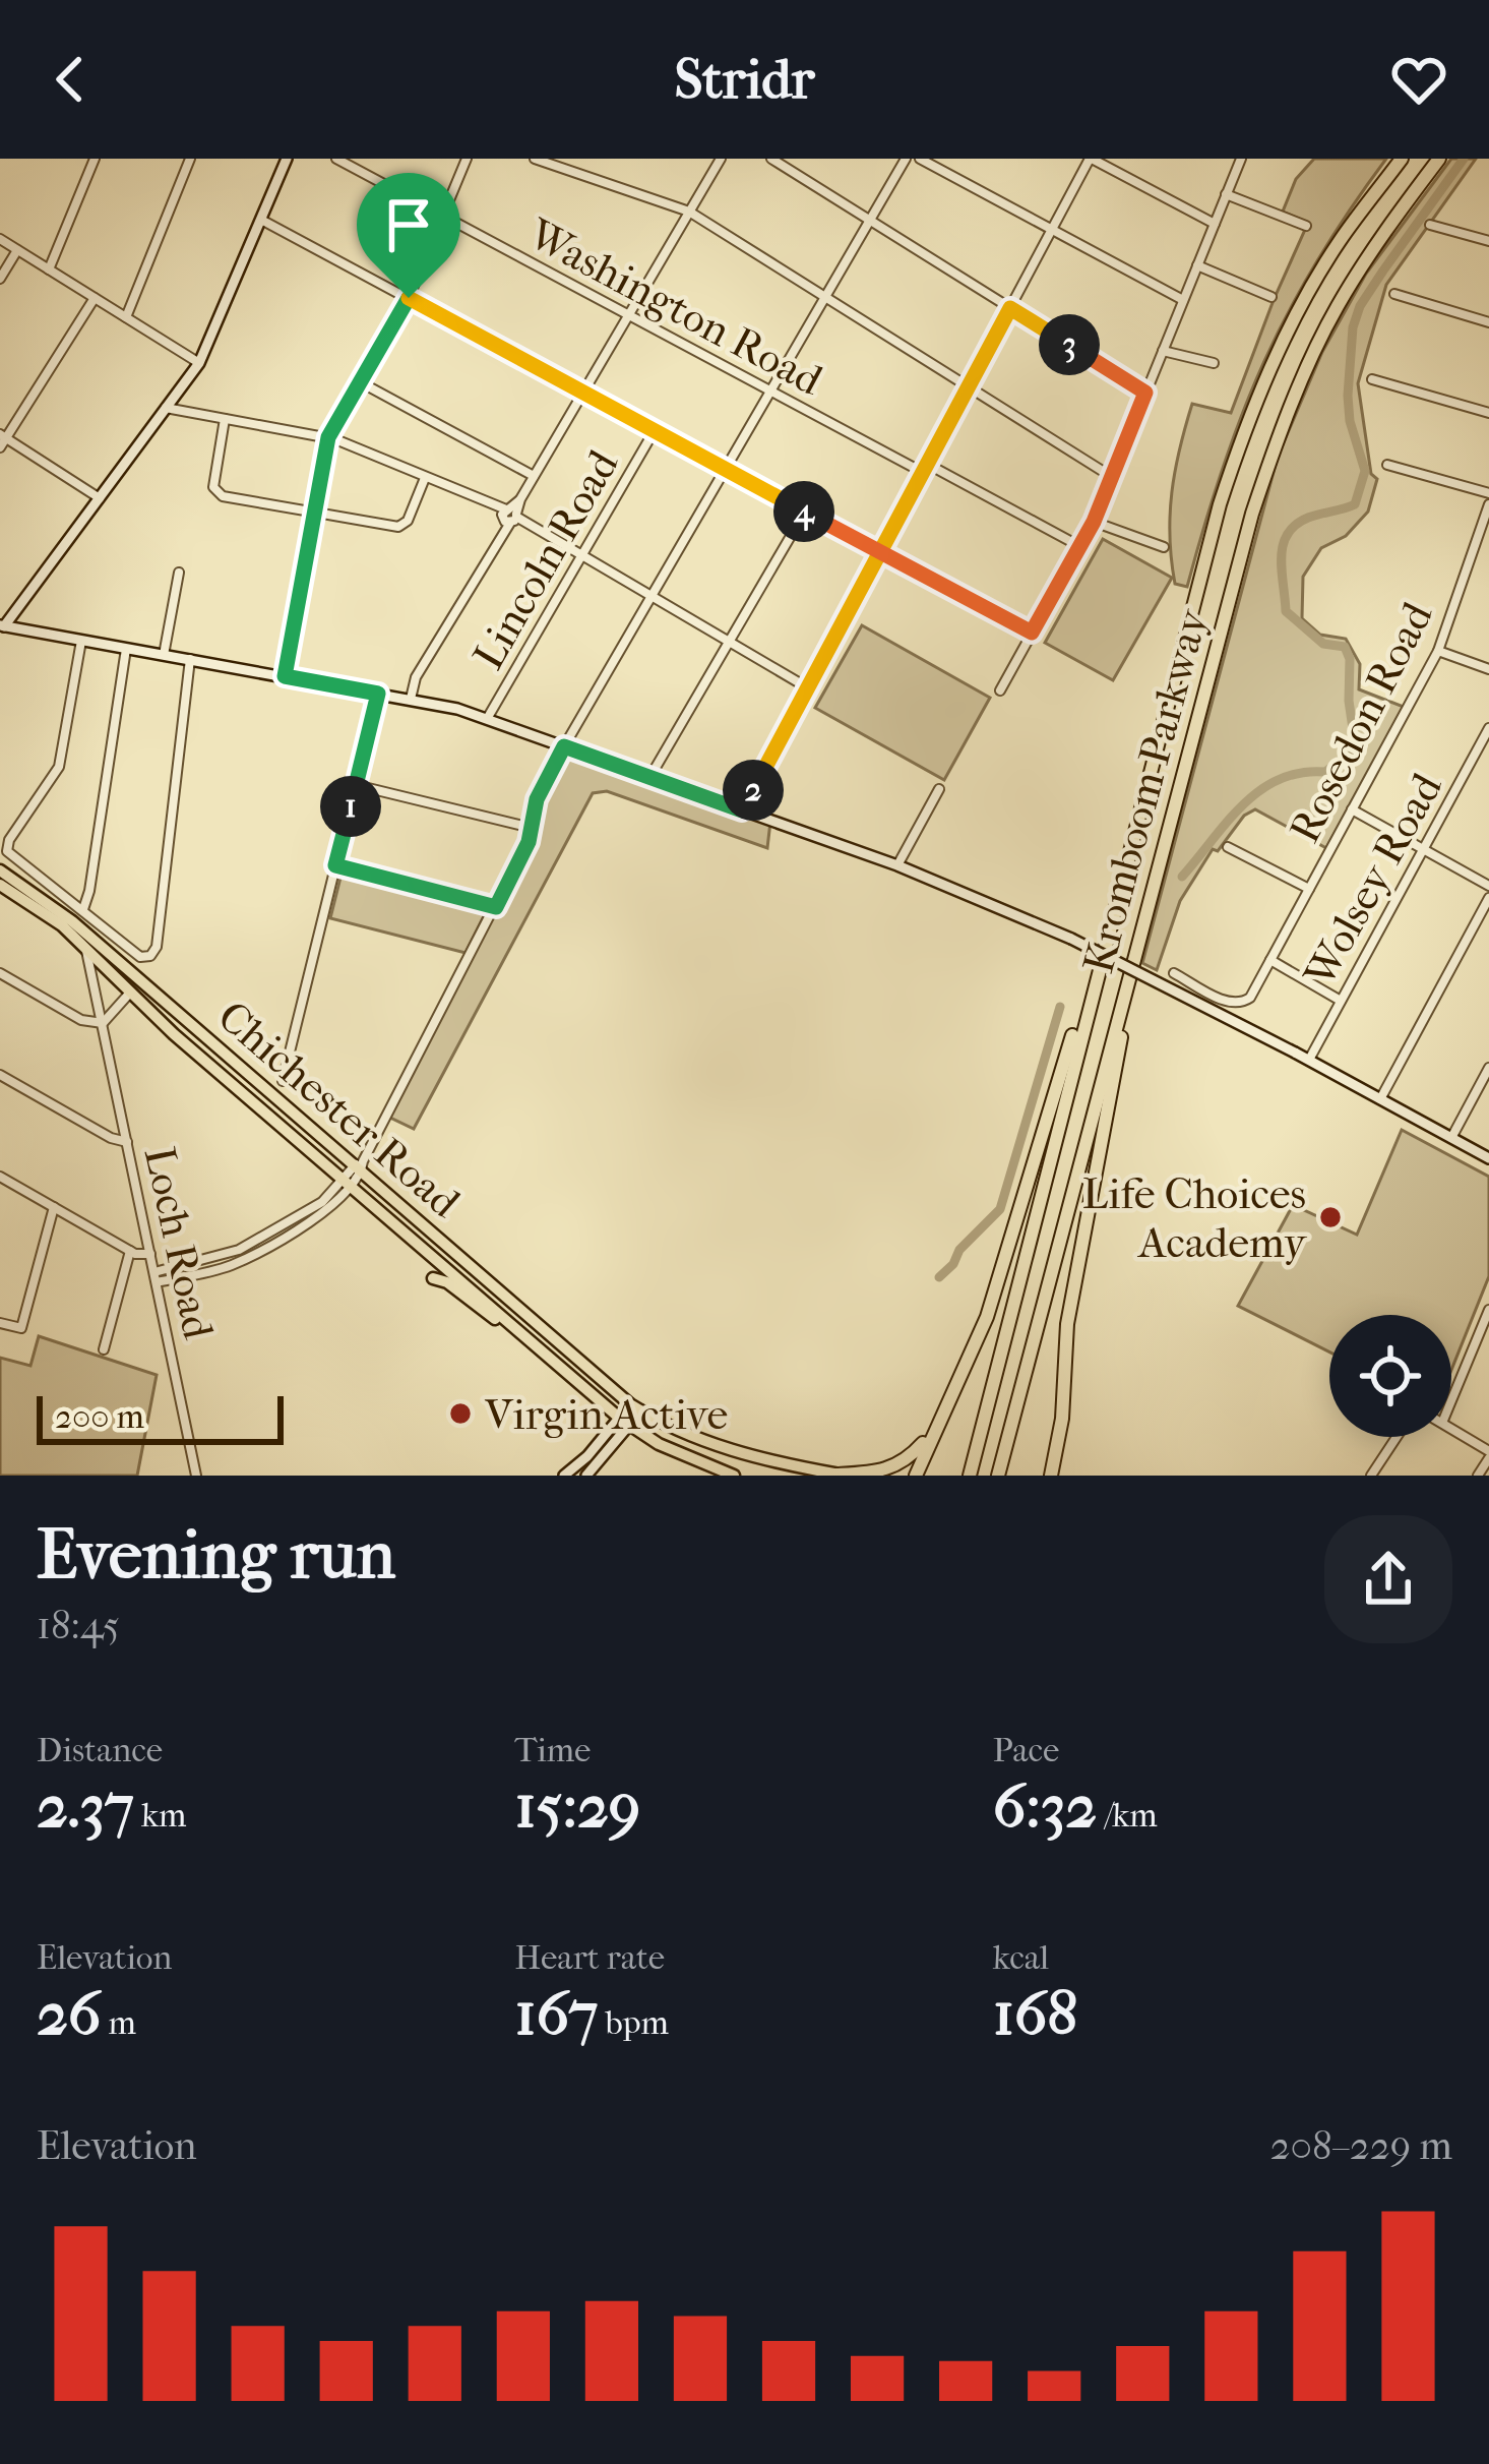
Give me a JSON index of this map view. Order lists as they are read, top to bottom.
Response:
{
  "streets": {
    "highway": ["Kromboom Parkway"],
    "main road": ["Chichester Road"],
    "street": [
      "Washington Road",
      "Lincoln Road",
      "Rosedon Road",
      "Wolsey Road",
      "Loch Road"
    ]
  },
  "crossings": [
    ["Chichester Road", "Loch Road"]
  ],
  "places": ["Life Choices Academy", "Virgin Active"],
  "scale_bar": "200 m",
  "page": {
    "header": "Stridr",
    "pins": [
      "3",
      "4",
      "2",
      "1"
    ],
    "scale": "200 m",
    "heading": ["Evening run", "18:45"],
    "stats": [
      ["Distance", "2.37 km"],
      ["Time", "15:29"],
      ["Pace", "6:32 /km"],
      ["Elevation", "26 m"],
      ["Heart rate", "167 bpm"],
      ["kcal", "168"]
    ],
    "chart": ["Elevation", "208–229 m"]
  }
}
